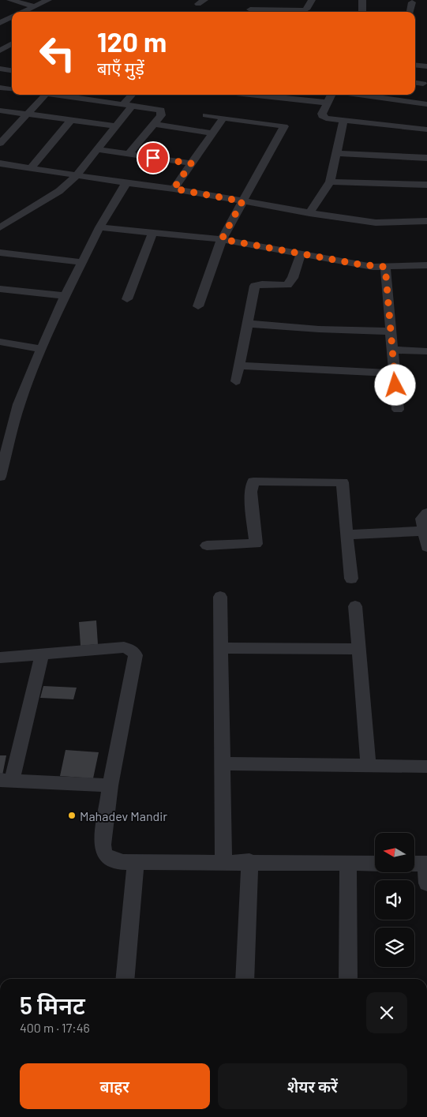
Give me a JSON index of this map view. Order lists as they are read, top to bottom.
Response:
{
  "places": ["Mahadev Mandir"],
  "north": "left",
  "page": {
    "turn": ["120 m", "बाएँ मुड़ें"],
    "heading": ["5 मिनट", "400 m · 17:46"],
    "buttons": ["बाहर", "शेयर करें"]
  }
}
